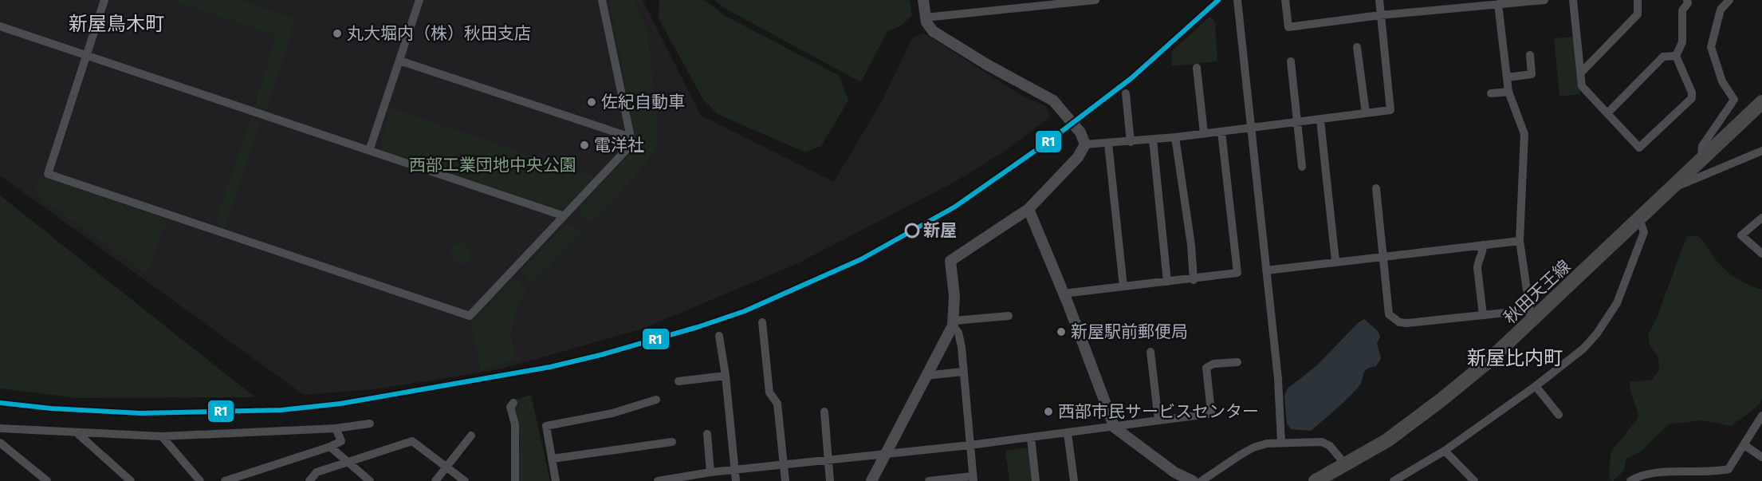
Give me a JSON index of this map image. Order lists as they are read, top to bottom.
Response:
{
  "streets": {
    "main road": ["秋田天王線"]
  },
  "districts": ["新屋鳥木町", "新屋比内町"],
  "parks": ["西部工業団地中央公園"],
  "places": [
    "丸大堀内（株）秋田支店",
    "佐紀自動車",
    "電洋社",
    "新屋",
    "新屋駅前郵便局",
    "西部市民サービスセンター"
  ],
  "lines": ["transit line R1"]
}
